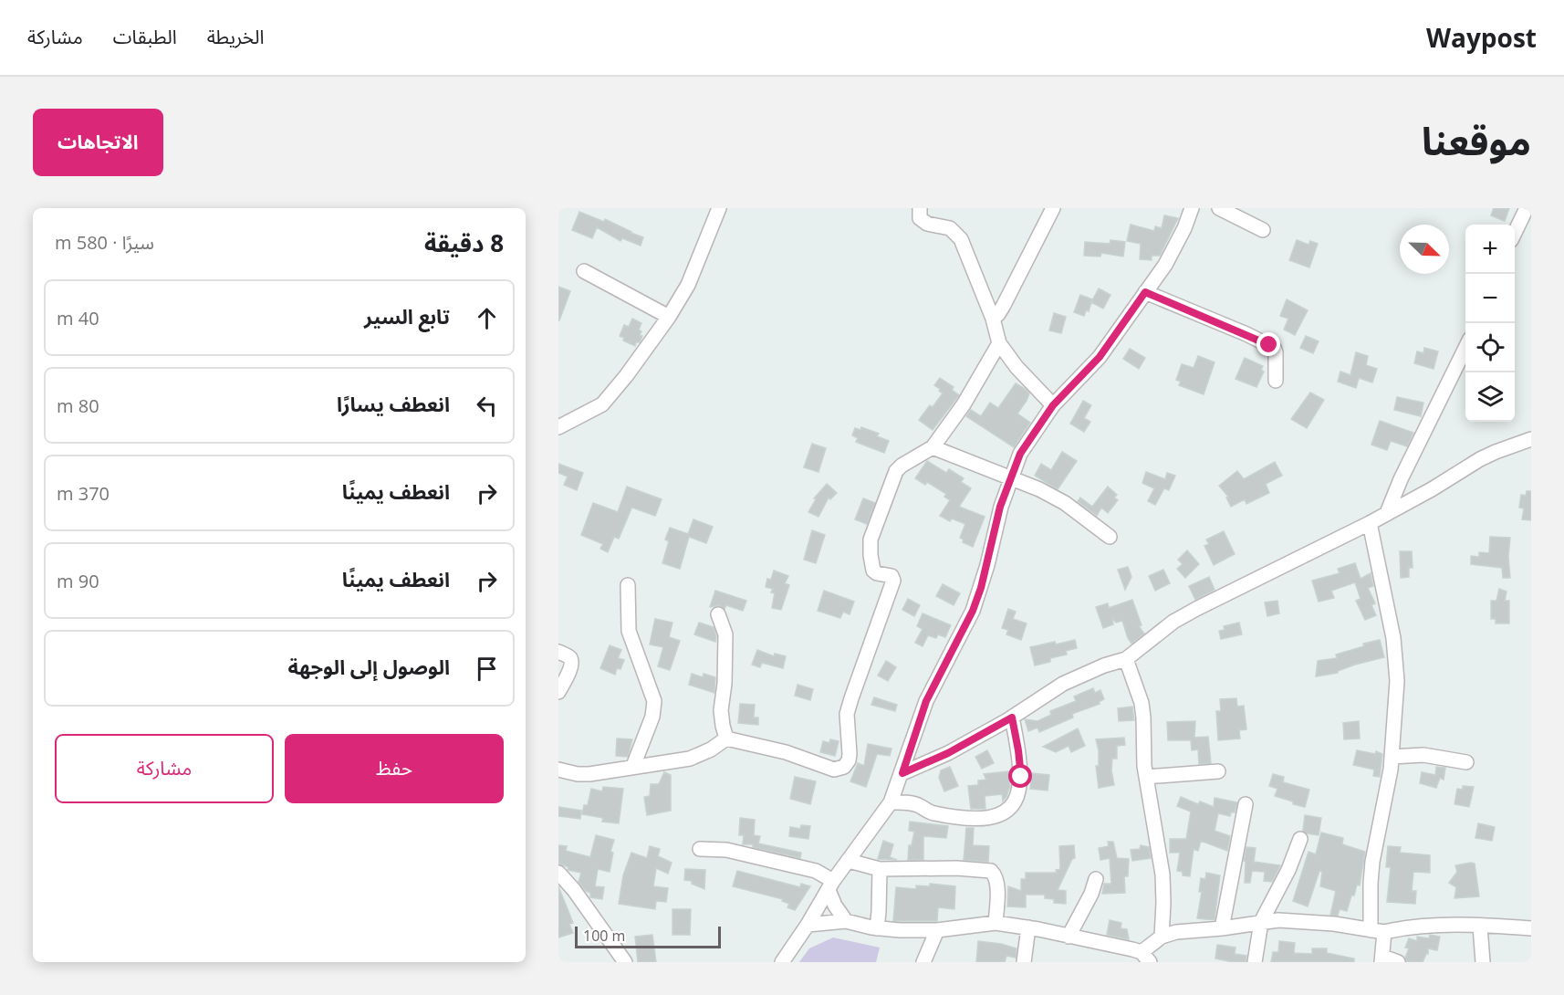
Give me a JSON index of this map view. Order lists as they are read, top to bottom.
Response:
{
  "scale_bar": "100 m",
  "north": "bottom right",
  "page": {
    "header": "Waypost",
    "nav": ["الخريطة", "الطبقات", "مشاركة"],
    "title": "موقعنا",
    "buttons": [
      "الاتجاهات",
      ["حفظ", "مشاركة"]
    ],
    "heading": ["8 دقيقة", "سيرًا · 580 m"],
    "map_buttons": ["+", "−"],
    "list": [
      ["تابع السير", "40 m"],
      ["انعطف يسارًا", "80 m"],
      ["انعطف يمينًا", "370 m"],
      ["انعطف يمينًا", "90 m"],
      "الوصول إلى الوجهة"
    ],
    "scale": "100 m"
  }
}
